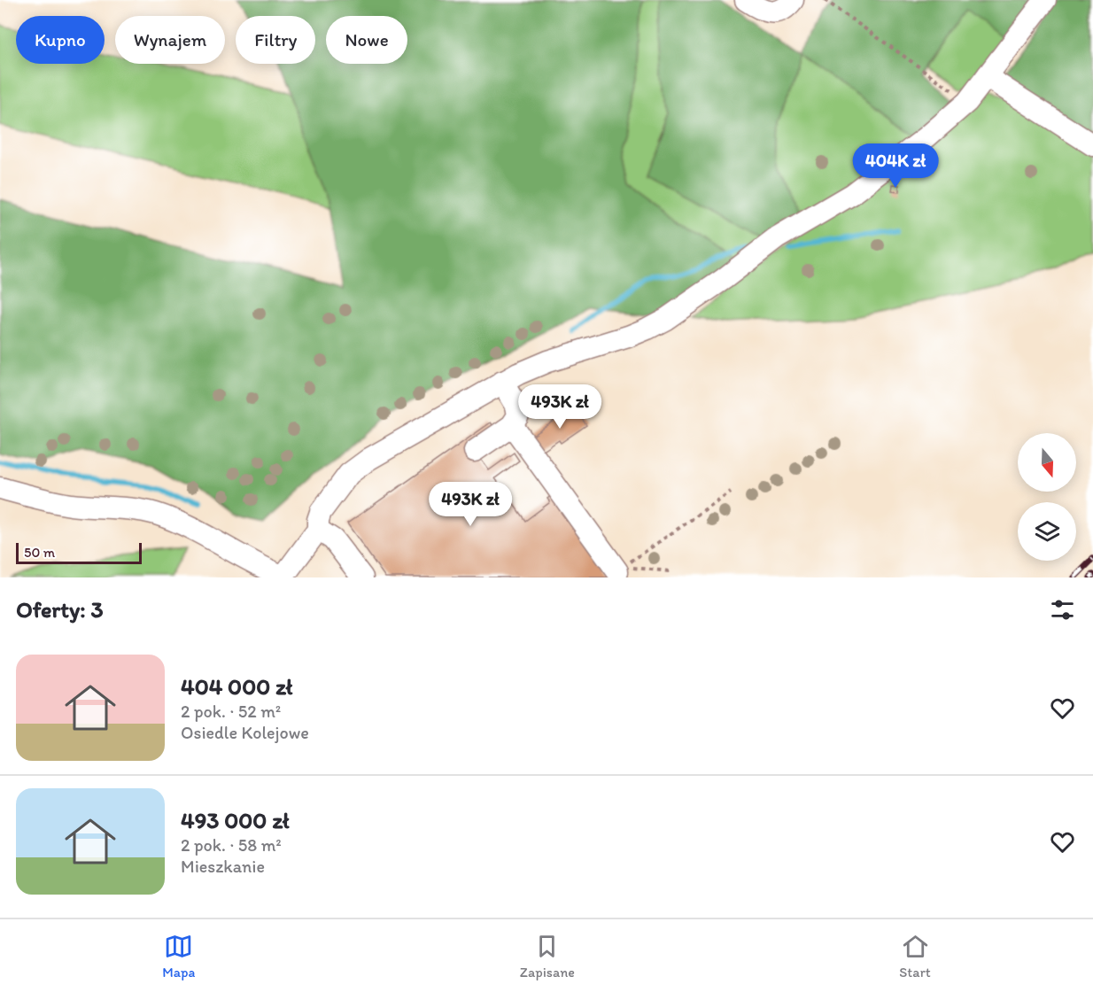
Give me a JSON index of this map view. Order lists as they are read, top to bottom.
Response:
{
  "scale_bar": "50 m",
  "north": "bottom",
  "page": {
    "chip": [
      "Kupno",
      "Wynajem",
      "Filtry",
      "Nowe"
    ],
    "price": ["404K zł", "493K zł", "493K zł"],
    "scale": "50 m",
    "heading": "Oferty: 3",
    "list": [
      {
        "name": "404 000 zł",
        "note": "2 pok. · 52 m² · Osiedle Kolejowe"
      },
      {
        "name": "493 000 zł",
        "note": "2 pok. · 58 m² · Mieszkanie"
      }
    ],
    "tabs": ["Mapa", "Zapisane", "Start"]
  }
}
